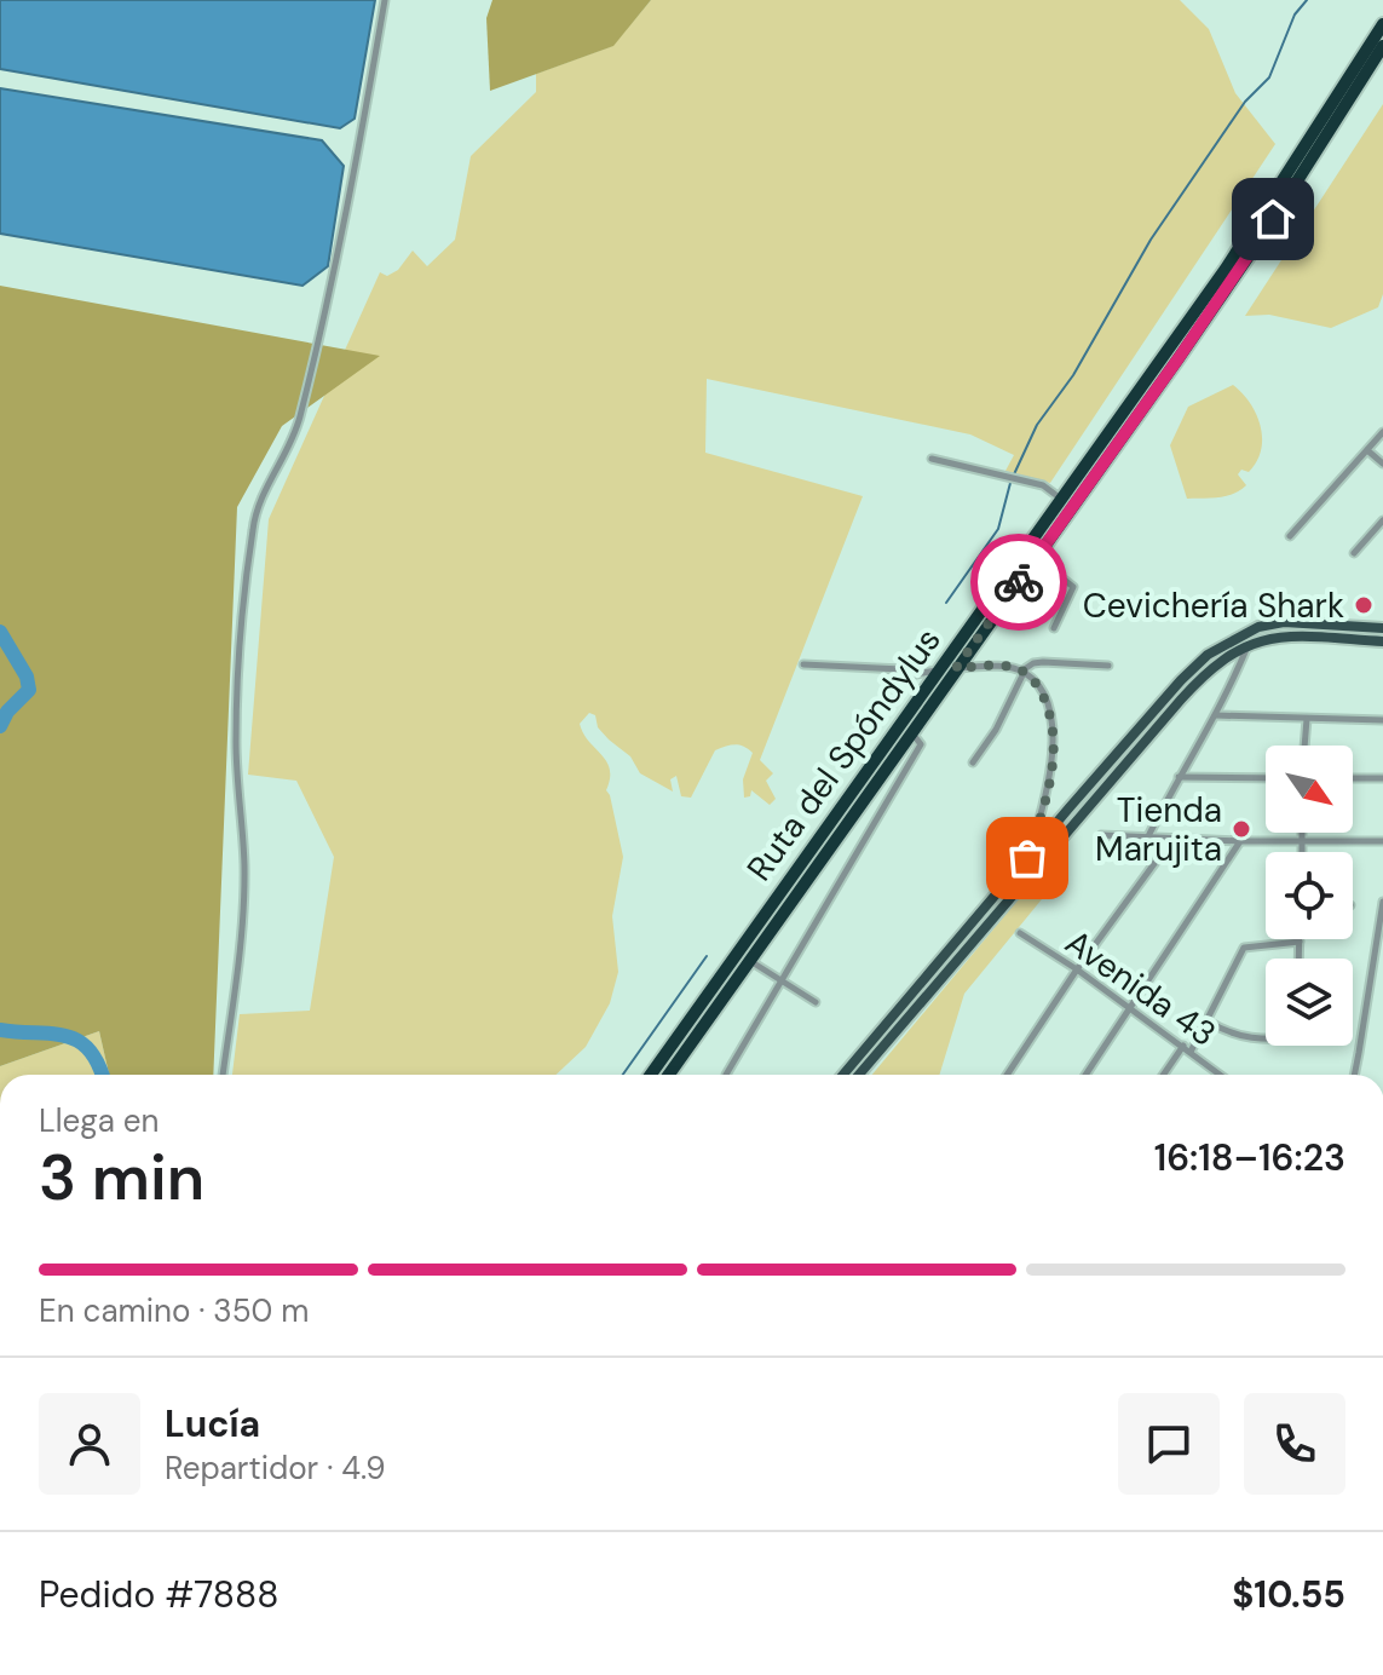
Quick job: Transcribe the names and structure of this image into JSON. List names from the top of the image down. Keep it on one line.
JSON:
{"streets":{"highway":["Ruta del Spóndylus"],"street":["Avenida 43"]},"places":["Cevichería Shark","Tienda Marujita"],"north":"bottom right","page":{"heading":["3 min","Llega en","16:18–16:23"],"panel":["Lucía","Repartidor · 4.9","Pedido #7888","$10.55"],"bar":"En camino · 350 m"}}
